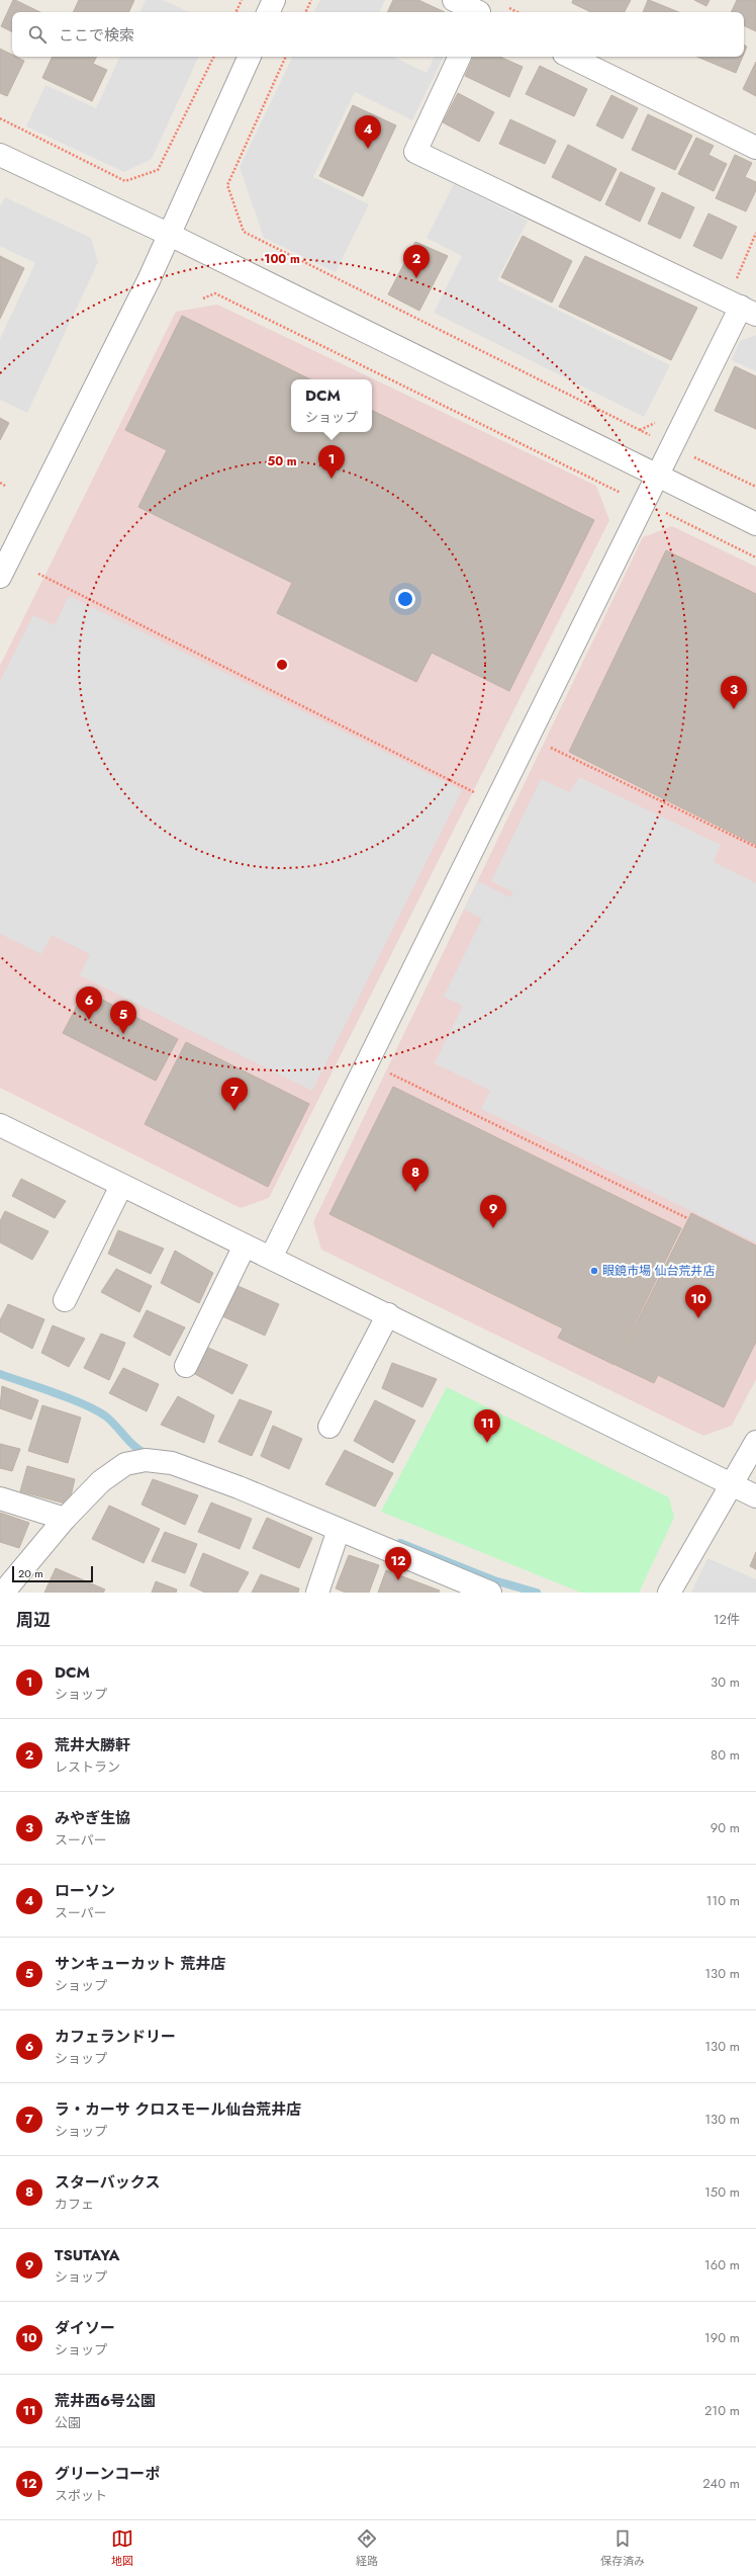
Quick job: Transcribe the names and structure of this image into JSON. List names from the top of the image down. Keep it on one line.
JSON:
{"places":["眼鏡市場 仙台荒井店"],"scale_bar":"20 m","page":{"search":"ここで検索","pins":["4","2","1","3","6","5","7","8","9","10","11","12"],"popup":["DCM","ショップ"],"scale":"20 m","heading":["周辺","12件"],"list":[{"mark":"1","name":"DCM","note":"ショップ","value":"30 m"},{"mark":"2","name":"荒井大勝軒","note":"レストラン","value":"80 m"},{"mark":"3","name":"みやぎ生協","note":"スーパー","value":"90 m"},{"mark":"4","name":"ローソン","note":"スーパー","value":"110 m"},{"mark":"5","name":"サンキューカット 荒井店","note":"ショップ","value":"130 m"},{"mark":"6","name":"カフェランドリー","note":"ショップ","value":"130 m"},{"mark":"7","name":"ラ・カーサ クロスモール仙台荒井店","note":"ショップ","value":"130 m"},{"mark":"8","name":"スターバックス","note":"カフェ","value":"150 m"},{"mark":"9","name":"TSUTAYA","note":"ショップ","value":"160 m"},{"mark":"10","name":"ダイソー","note":"ショップ","value":"190 m"},{"mark":"11","name":"荒井西6号公園","note":"公園","value":"210 m"},{"mark":"12","name":"グリーンコーポ","note":"スポット","value":"240 m"}],"nav":["地図","経路","保存済み"]},"rings":["100 m","50 m"]}
